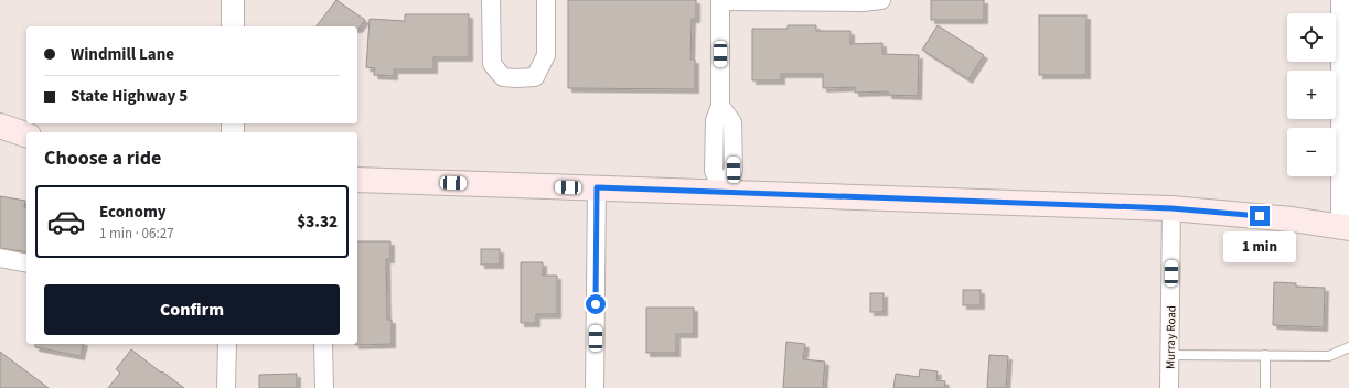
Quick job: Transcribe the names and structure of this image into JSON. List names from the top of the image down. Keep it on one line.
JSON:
{"streets":{"street":["Murray Road"]},"page":{"map_buttons":["+","−"],"banner":["Windmill Lane","State Highway 5"],"heading":"Choose a ride","list":[{"name":"Economy","note":"1 min · 06:27","value":"$3.32"}],"bubble":"1 min","buttons":"Confirm"}}
